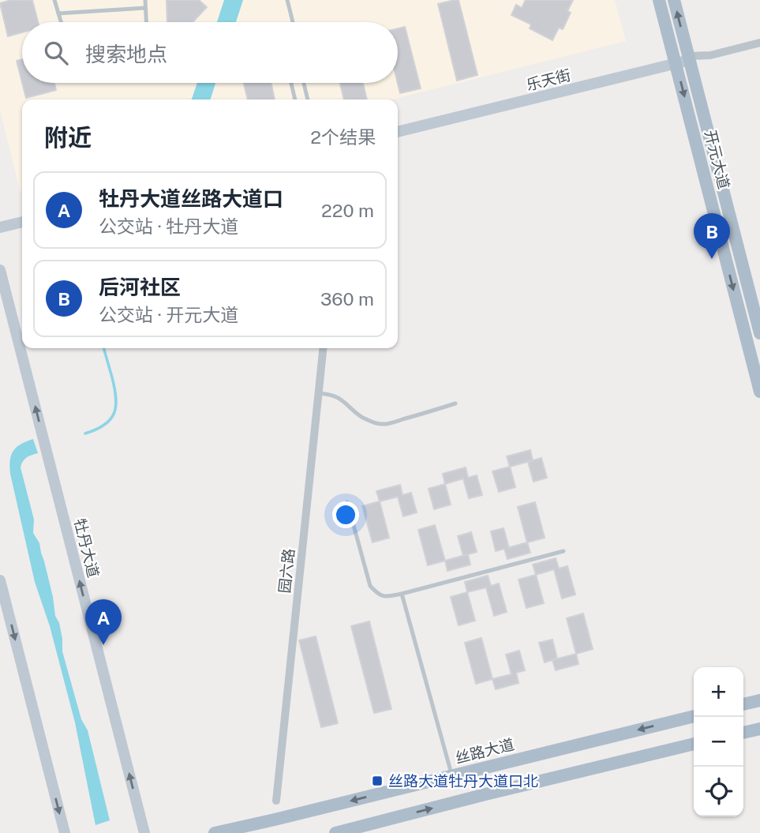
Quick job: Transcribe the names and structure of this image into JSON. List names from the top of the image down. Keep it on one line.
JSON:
{"streets":{"main road":["乐天街","开元大道","牡丹大道","丝路大道"],"street":["园六路"]},"crossings":[["乐天街","开元大道"]],"places":{"transit":["丝路大道牡丹大道口北"]},"page":{"search":"搜索地点","heading":["附近","2个结果"],"list":[{"mark":"A","name":"牡丹大道丝路大道口","note":"公交站 · 牡丹大道","value":"220 m"},{"mark":"B","name":"后河社区","note":"公交站 · 开元大道","value":"360 m"}],"pins":["B","A"],"map_buttons":["+","−"]}}
